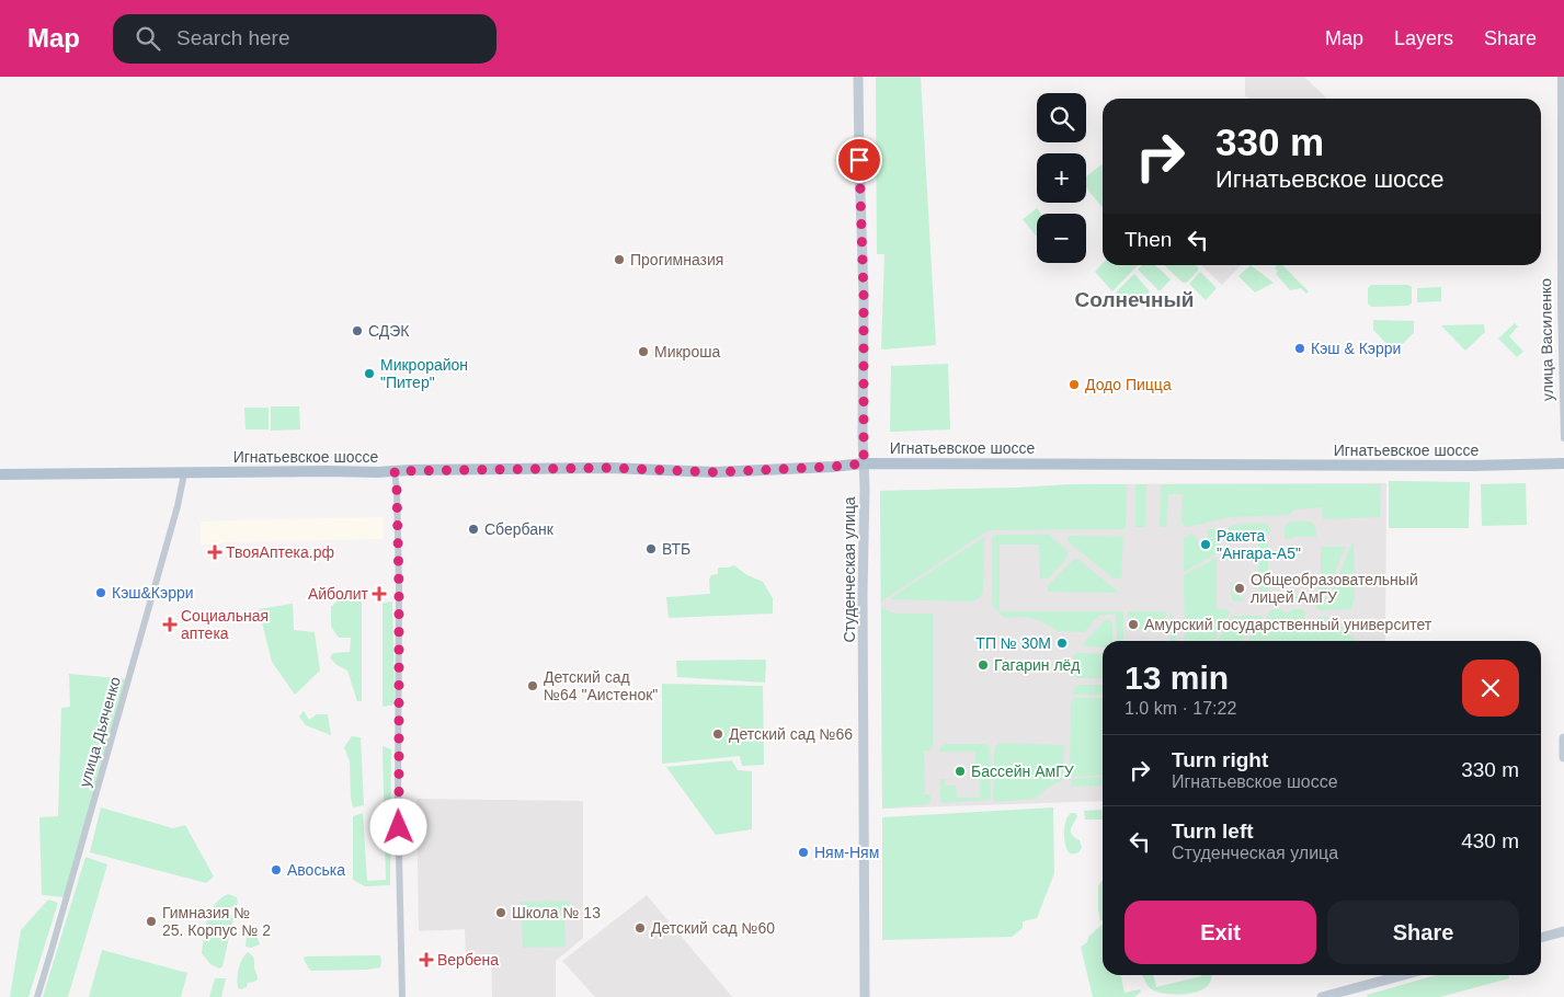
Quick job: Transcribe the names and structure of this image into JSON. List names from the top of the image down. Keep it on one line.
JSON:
{"streets":{"main road":["Игнатьевское шоссе","Студенческая улица"],"street":["улица Василенко","улица Дьяченко"]},"crossings":[["Игнатьевское шоссе","Студенческая улица"],["Игнатьевское шоссе","улица Дьяченко"]],"districts":["Солнечный"],"places":{"other":["Прогимназия","СДЭК","Кэш & Кэрри","Микроша","Микрорайон \"Питер\"","Додо Пицца","Сбербанк","Ракета \"Ангара-А5\"","ВТБ","Общеобразовательный лицей АмГУ","Кэш&Кэрри","Амурский государственный университет","ТП № 30М","Гагарин лёд","Детский сад №64 \"Аистенок\"","Детский сад №66","Бассейн АмГУ","Ням-Ням","Авоська","Школа № 13","Гимназия № 25. Корпус № 2","Детский сад №60"],"health":["ТвояАптека.рф","Айболит","Социальная аптека","Вербена"]},"page":{"header":"Map","search":"Search here","nav":["Map","Layers","Share"],"map_buttons":["+","−"],"turn":["330 m","Игнатьевское шоссе"],"then":"Then","heading":["13 min","1.0 km · 17:22"],"list":[{"name":"Turn right","note":"Игнатьевское шоссе","value":"330 m"},{"name":"Turn left","note":"Студенческая улица","value":"430 m"}],"buttons":["Exit","Share"]}}
